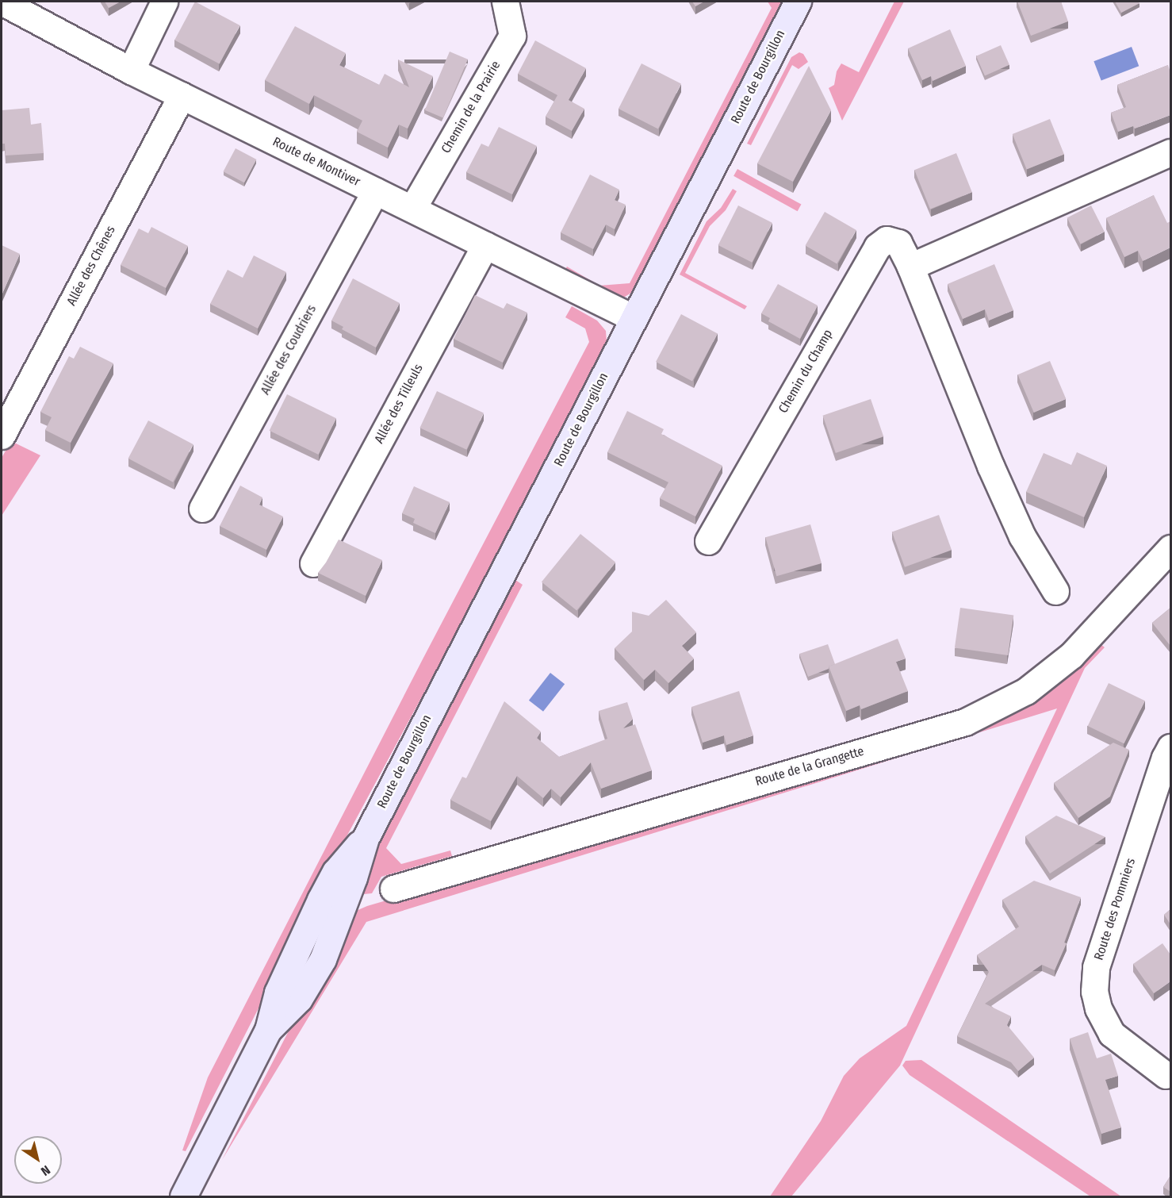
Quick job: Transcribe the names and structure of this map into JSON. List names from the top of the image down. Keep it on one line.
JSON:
{"streets":{"main road":["Route de Bourgillon"],"street":["Chemin de la Prairie","Route de Montiver","Allée des Chênes","Allée des Coudriers","Chemin du Champ","Allée des Tilleuls","Route de la Grangette","Route des Pommiers"]},"crossings":[["Route de Bourgillon","Route de Montiver"],["Chemin de la Prairie","Route de Montiver"],["Route de Montiver","Allée des Chênes"],["Route de Montiver","Allée des Coudriers"],["Route de Montiver","Allée des Tilleuls"]],"north":"bottom right"}
